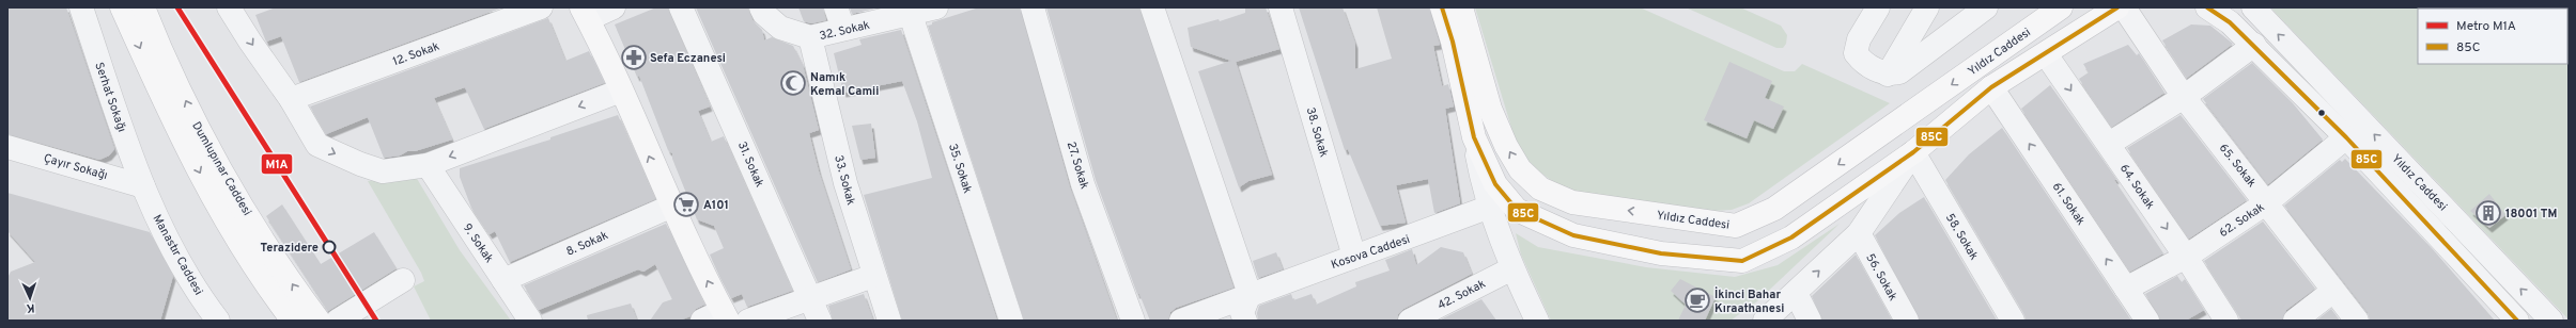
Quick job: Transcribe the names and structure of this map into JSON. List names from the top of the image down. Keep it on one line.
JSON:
{"streets":{"main road":["Yıldız Caddesi","Dumlupınar Caddesi"],"street":["32. Sokak","12. Sokak","Serhat Sokağı","38. Sokak","31. Sokak","27. Sokak","65. Sokak","Çayır Sokağı","35. Sokak","33. Sokak","64. Sokak","61. Sokak","62. Sokak","58. Sokak","9. Sokak","8. Sokak","Kosova Caddesi","Manastır Caddesi","56. Sokak","42. Sokak"]},"crossings":[["32. Sokak","35. Sokak"],["32. Sokak","33. Sokak"],["Serhat Sokağı","Çayır Sokağı"],["Serhat Sokağı","Manastır Caddesi"],["38. Sokak","Kosova Caddesi"],["65. Sokak","62. Sokak"],["Çayır Sokağı","Manastır Caddesi"],["64. Sokak","62. Sokak"],["61. Sokak","62. Sokak"],["9. Sokak","8. Sokak"]],"one_way":["61. Sokak"],"places":{"pharmacy":["Sefa Eczanesi"],"mosque":["Namık Kemal Camii"],"supermarket":["A101"],"building":["18001 TM"],"other":["Terazidere"],"cafe":["İkinci Bahar Kıraathanesi"]},"lines":["metro line M1A","transit line 85C"],"legend":["Metro M1A","85C"],"north":"bottom"}
